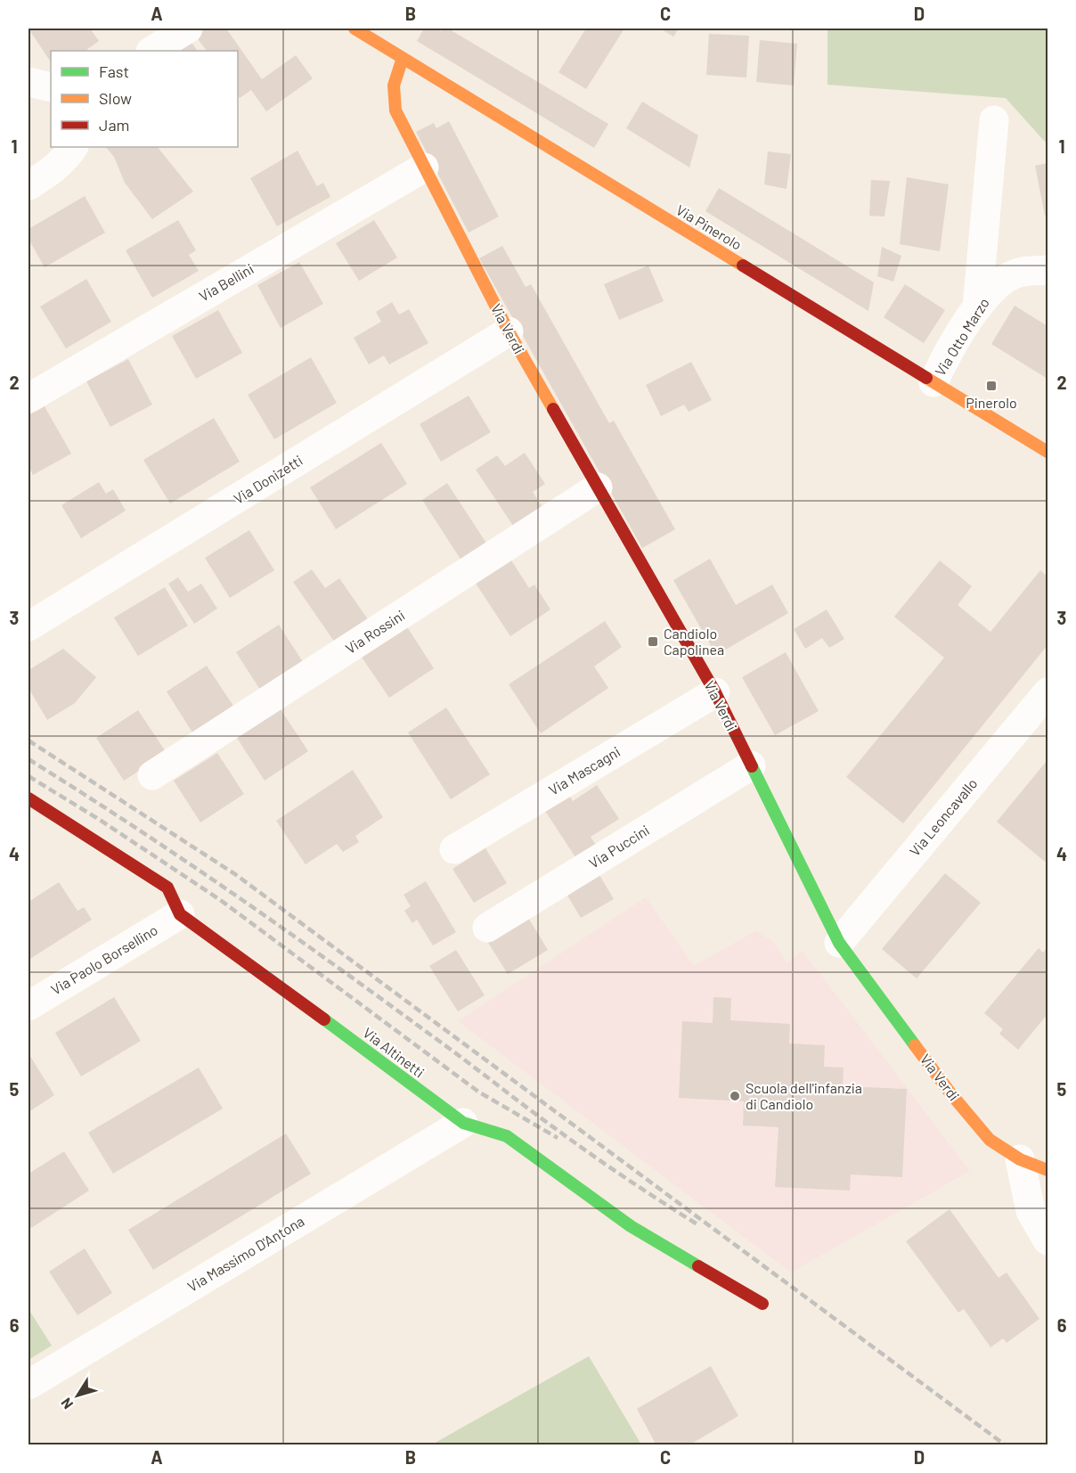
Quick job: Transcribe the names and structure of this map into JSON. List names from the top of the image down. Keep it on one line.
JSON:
{"streets":{"street":["Via Pinerolo","Via Bellini","Via Verdi","Via Otto Marzo","Via Donizetti","Via Rossini","Via Mascagni","Via Leoncavallo","Via Puccini","Via Paolo Borsellino","Via Altinetti","Via Massimo D'Antona"]},"crossings":[["Via Pinerolo","Via Verdi"],["Via Pinerolo","Via Otto Marzo"],["Via Bellini","Via Verdi"],["Via Verdi","Via Donizetti"],["Via Verdi","Via Rossini"],["Via Verdi","Via Mascagni"],["Via Verdi","Via Leoncavallo"],["Via Verdi","Via Puccini"],["Via Paolo Borsellino","Via Altinetti"],["Via Altinetti","Via Massimo D'Antona"]],"places":{"transit":["Pinerolo","Candiolo Capolinea"],"other":["Scuola dell'infanzia di Candiolo"]},"legend":["Fast","Slow","Jam"],"north":"bottom left","grid":{"columns":["A","B","C","D"],"rows":["1","2","3","4","5","6"]}}
